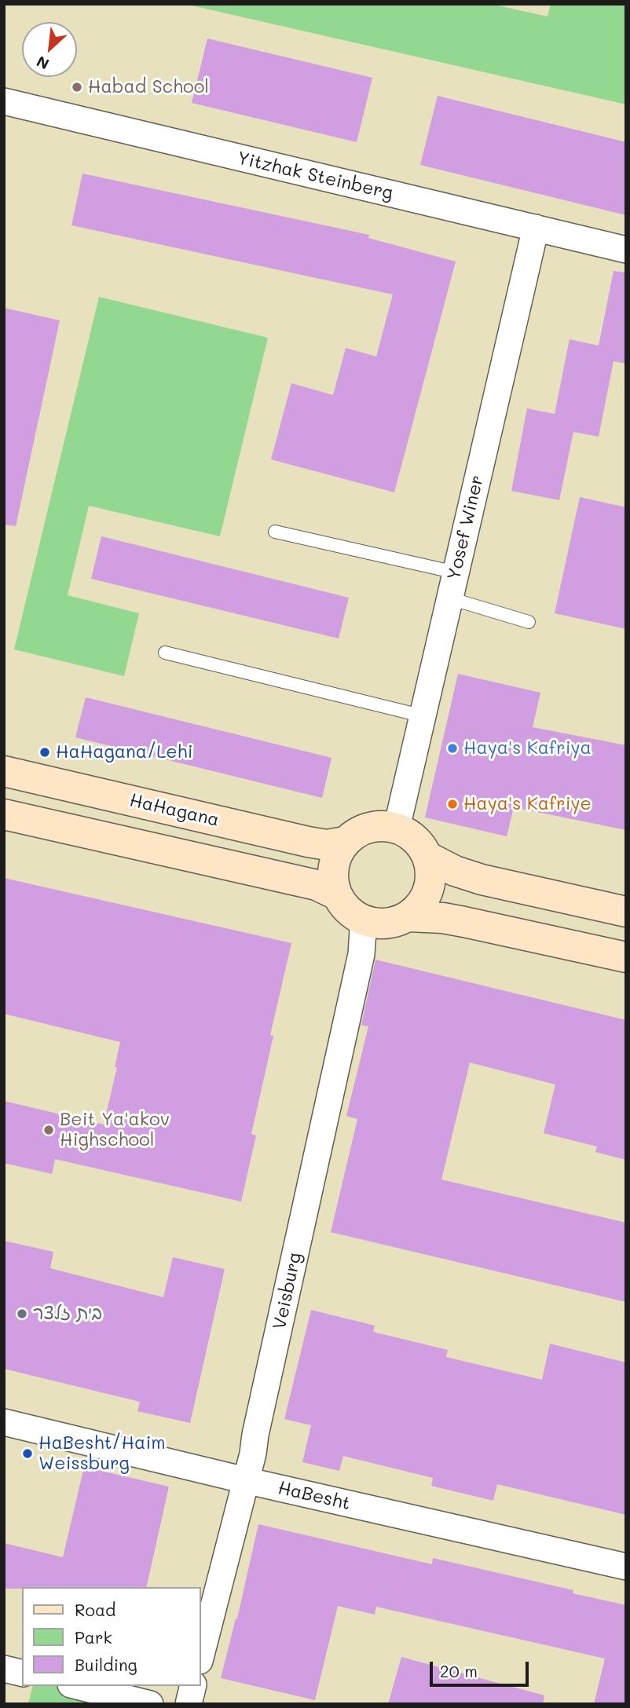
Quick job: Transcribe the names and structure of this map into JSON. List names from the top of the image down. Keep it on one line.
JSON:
{"streets":{"street":["Yitzhak Steinberg","Yosef Winer","HaHagana","Veisburg","HaBesht"]},"crossings":[["Yitzhak Steinberg","Yosef Winer"],["Yosef Winer","HaHagana"],["Yosef Winer","Veisburg"],["HaHagana","Veisburg"],["Veisburg","HaBesht"]],"places":["Habad School","Haya's Kafriya","HaHagana/Lehi","Haya's Kafriye","Beit Ya'akov Highschool","בית זלצר","HaBesht/Haim Weissburg"],"legend":["Road","Park","Building"],"scale_bar":"20 m","north":"bottom left"}
